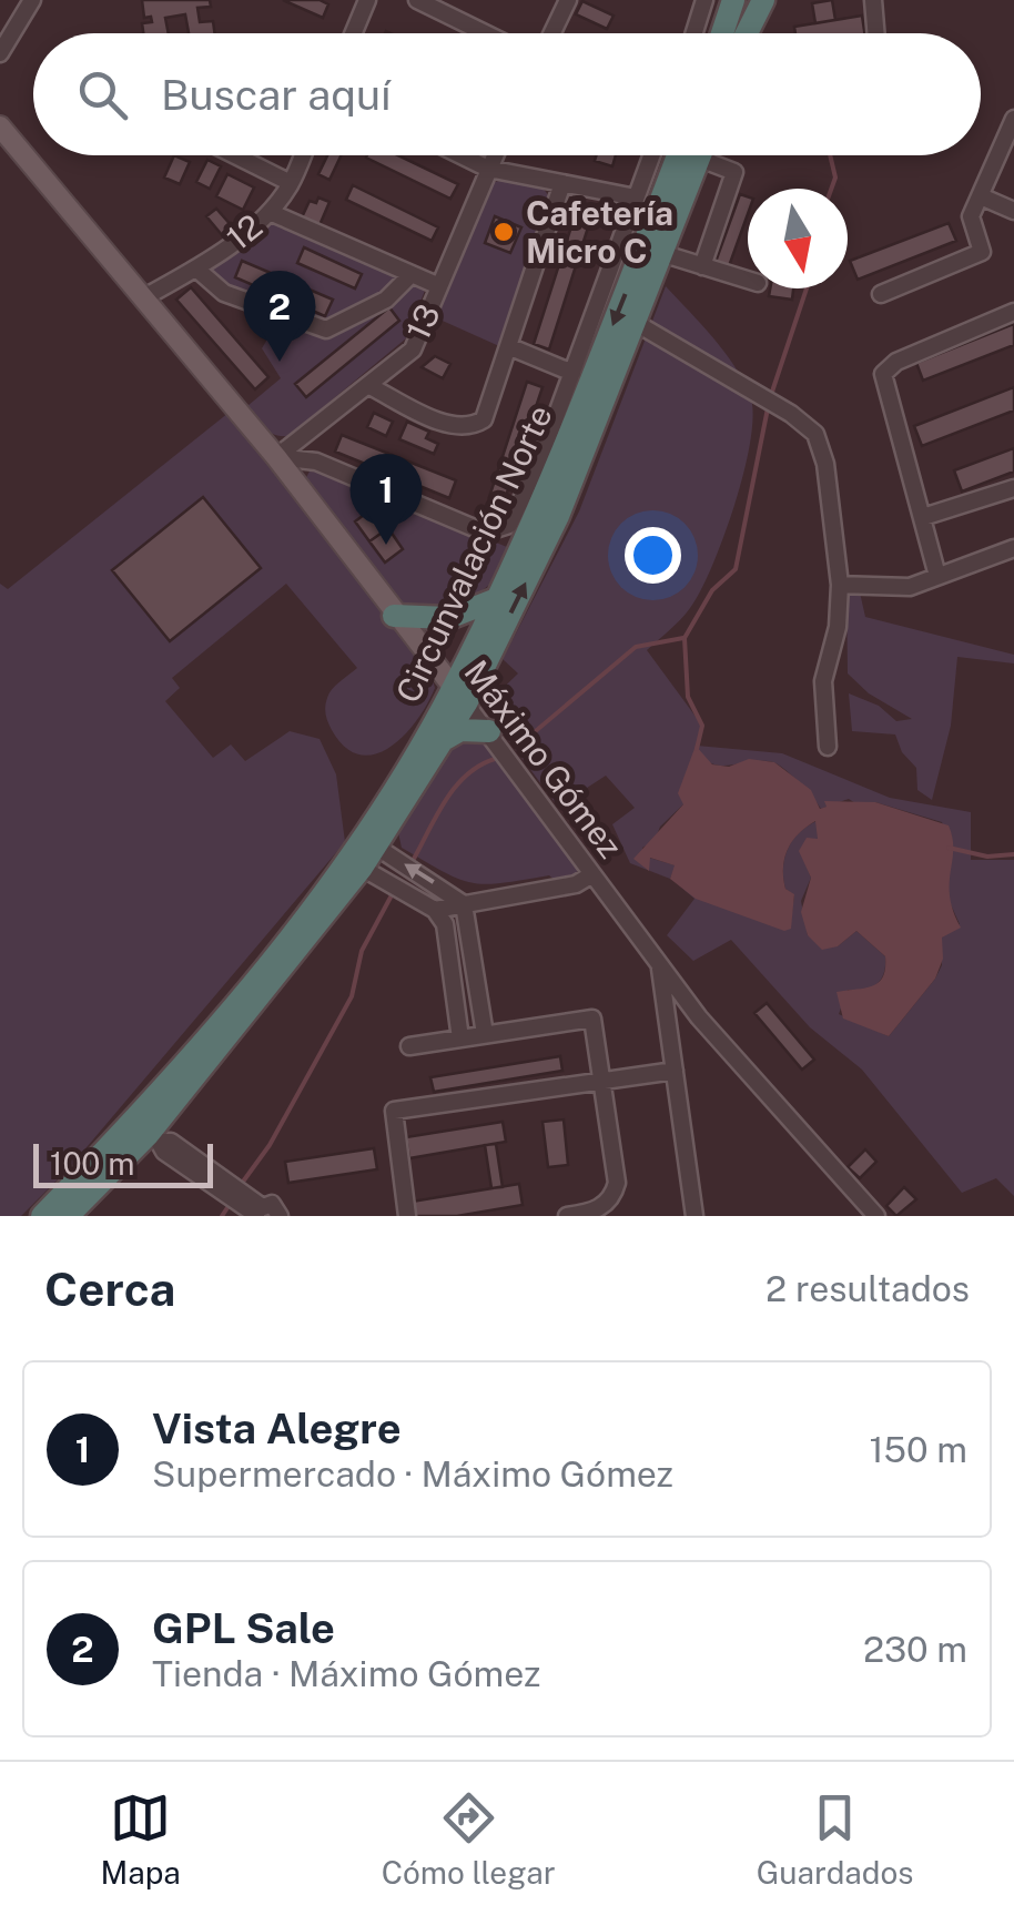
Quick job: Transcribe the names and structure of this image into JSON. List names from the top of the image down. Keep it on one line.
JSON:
{"streets":{"highway":["Circunvalación Norte"],"main road":["Máximo Gómez"],"street":["12","13"]},"crossings":[["12","Máximo Gómez"],["13","Máximo Gómez"],["Circunvalación Norte","Máximo Gómez"]],"places":["Cafetería Micro C"],"scale_bar":"100 m","north":"bottom","page":{"search":"Buscar aquí","pins":["2","1"],"scale":"100 m","heading":["Cerca","2 resultados"],"list":[{"mark":"1","name":"Vista Alegre","note":"Supermercado · Máximo Gómez","value":"150 m"},{"mark":"2","name":"GPL Sale","note":"Tienda · Máximo Gómez","value":"230 m"}],"nav":["Mapa","Cómo llegar","Guardados"]}}
